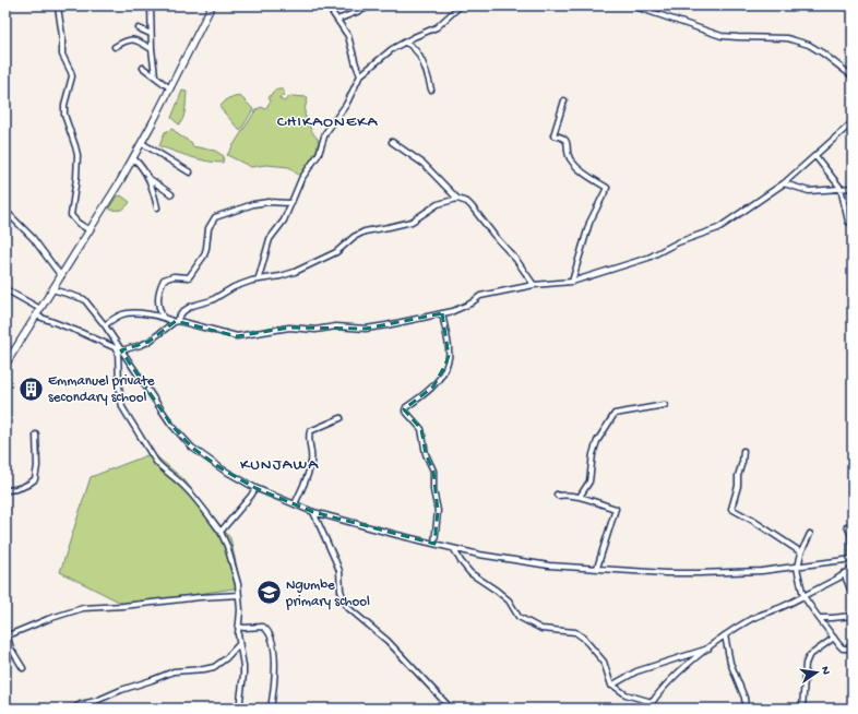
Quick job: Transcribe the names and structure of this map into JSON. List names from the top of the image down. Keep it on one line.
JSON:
{"districts":["CHIKAONEKA","KUNJAWA"],"places":{"building":["Emmanuel private secondary school"],"school or university":["Ngumbe primary school"]},"north":"right"}
